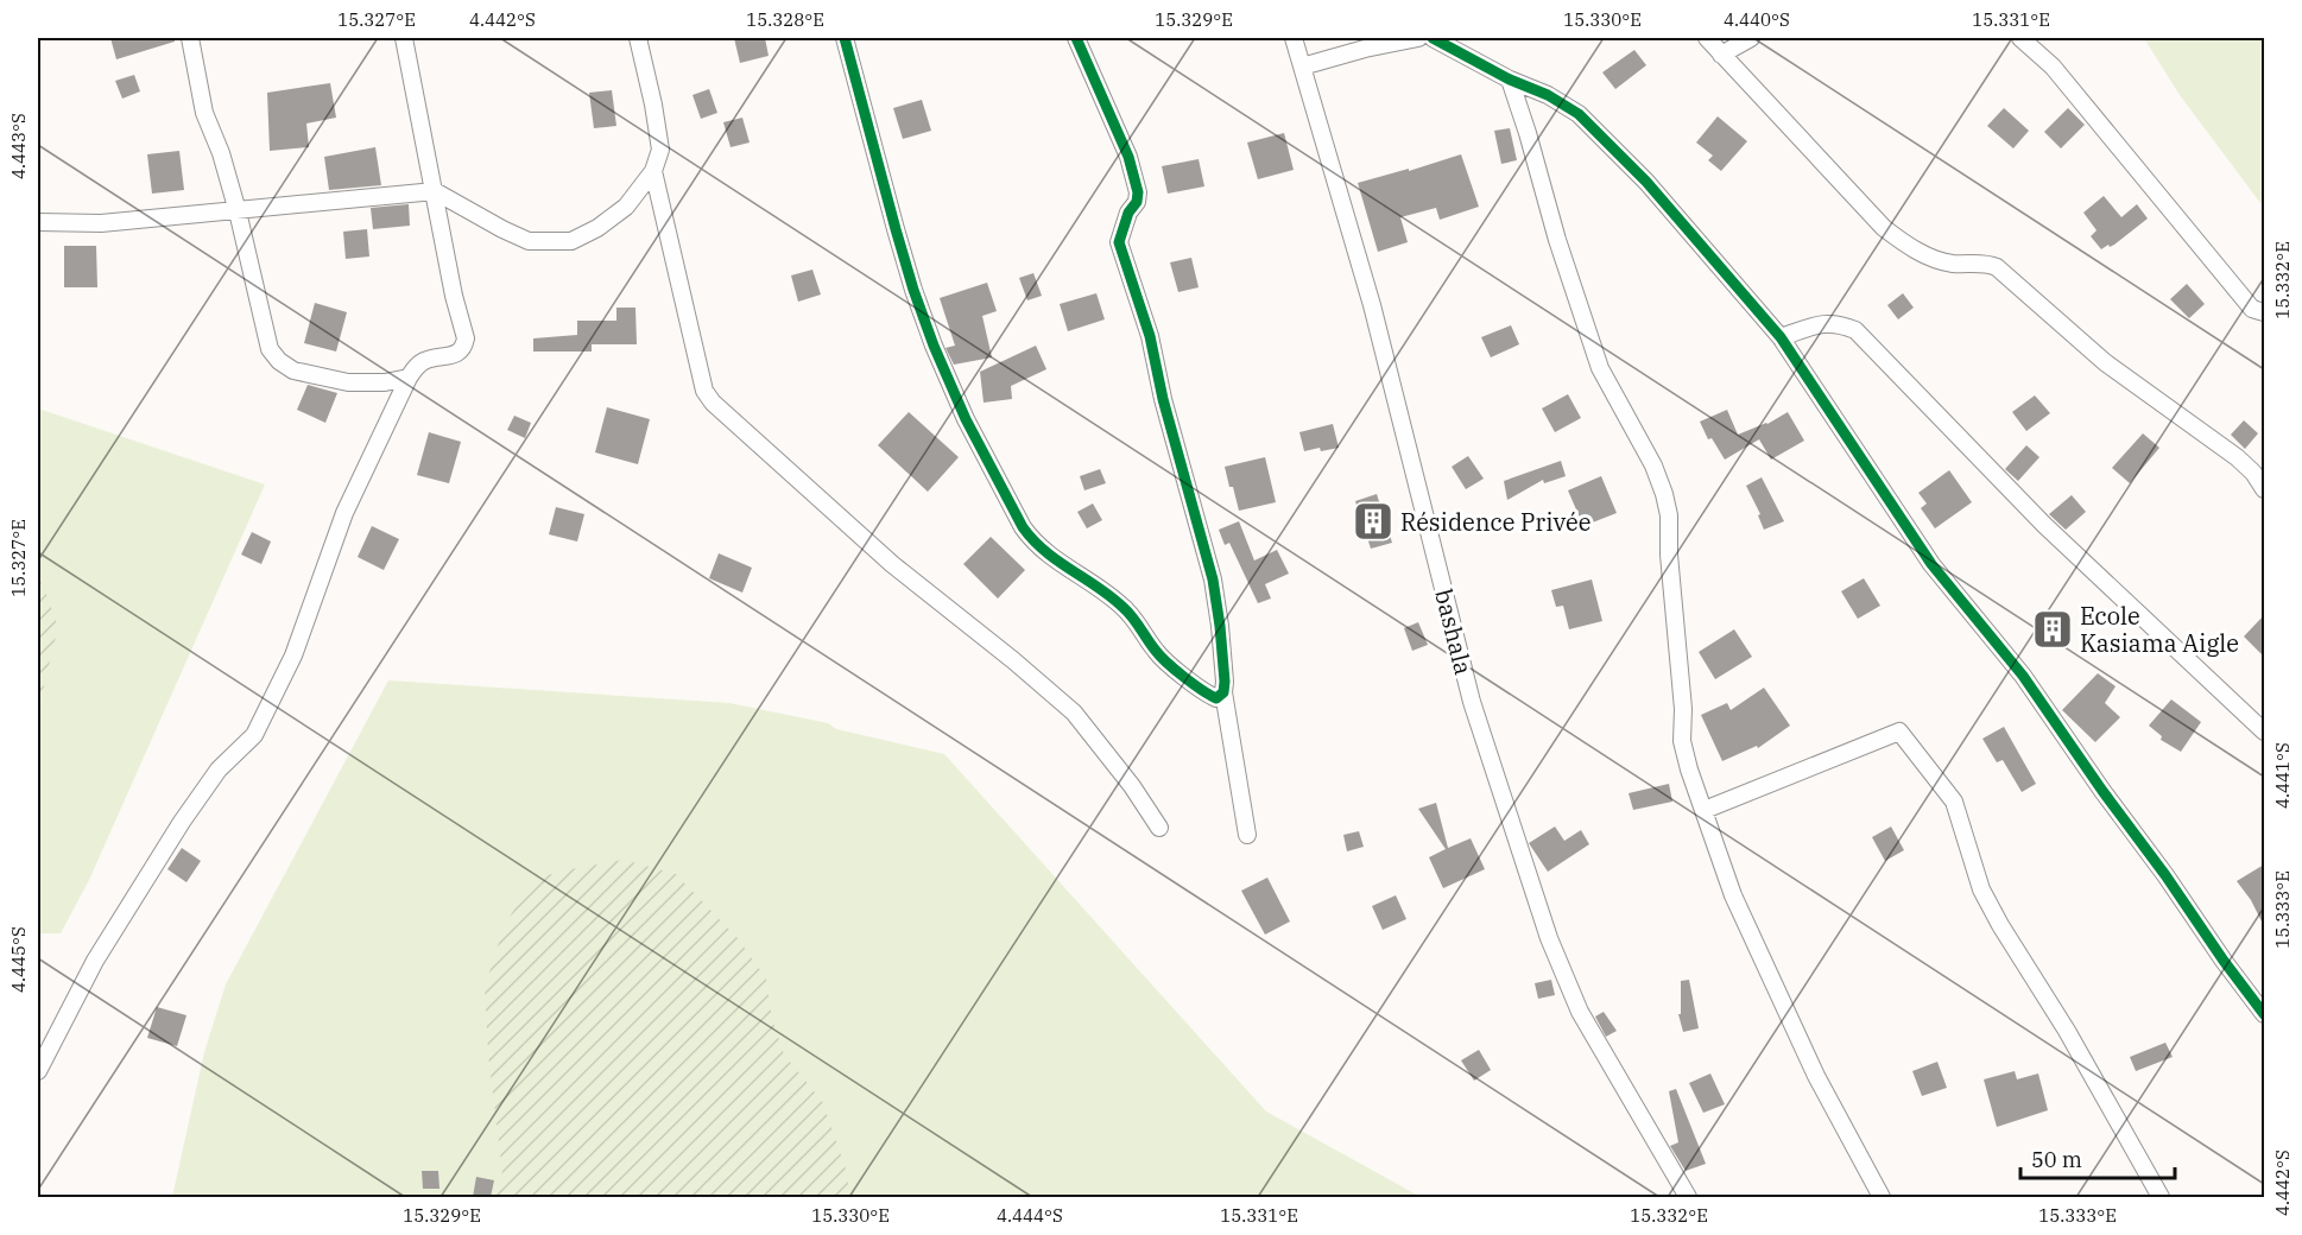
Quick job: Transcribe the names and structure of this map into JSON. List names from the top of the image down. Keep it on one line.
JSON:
{"streets":{"street":["bashala"]},"places":{"building":["Résidence Privée","Ecole Kasiama Aigle"]},"scale_bar":"50 m","coordinates":["15.327°E","4.442°S","15.328°E","15.329°E","15.330°E","4.440°S","15.331°E","4.443°S","15.332°E","4.441°S","15.333°E","4.445°S","4.444°S"]}
